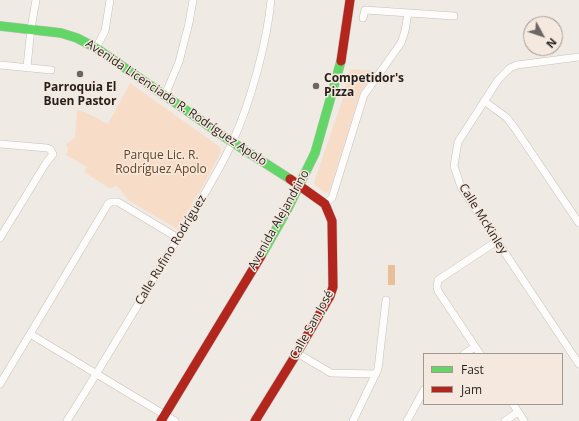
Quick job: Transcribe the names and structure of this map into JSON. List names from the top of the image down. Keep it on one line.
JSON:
{"streets":{"street":["Avenida Licenciado R. Rodríguez Apolo","Calle McKinley","Avenida Alejandrino","Calle Rufino Rodríguez","Calle San José"]},"crossings":[["Avenida Licenciado R. Rodríguez Apolo","Avenida Alejandrino"],["Avenida Licenciado R. Rodríguez Apolo","Calle Rufino Rodríguez"]],"parks":["Parque Lic. R. Rodríguez Apolo"],"places":["Parroquia El Buen Pastor","Competidor's Pizza"],"legend":["Fast","Jam"],"north":"bottom right"}
